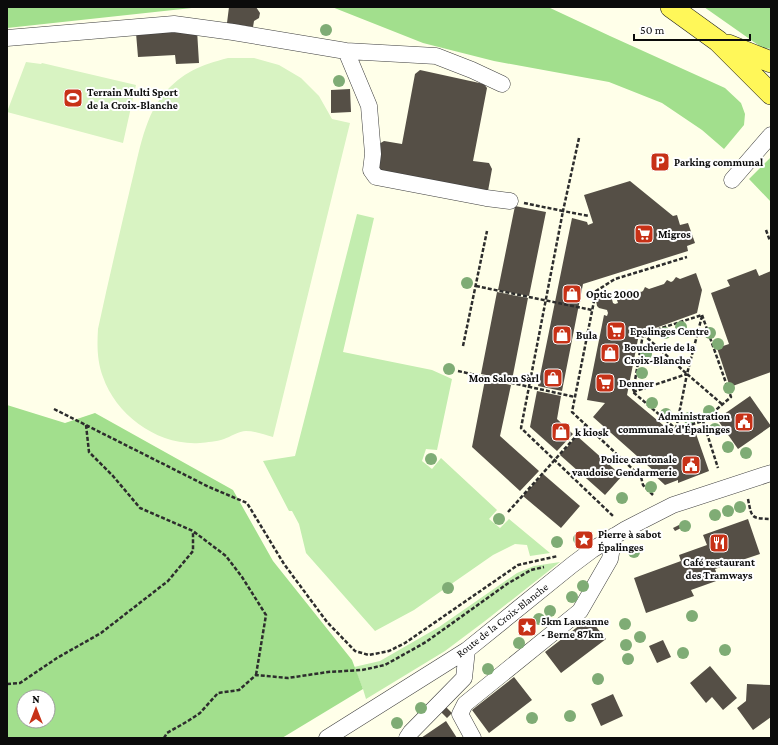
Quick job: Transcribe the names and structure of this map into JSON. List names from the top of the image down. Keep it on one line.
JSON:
{"streets":{"street":["Route de la Croix-Blanche"]},"places":{"sports":["Terrain Multi Sport de la Croix-Blanche"],"parking":["Parking communal"],"supermarket":["Migros","Epalinges Centre","Denner"],"shop":["Optic 2000","Bula","Boucherie de la Croix-Blanche","Mon Salon Sàrl","k kiosk"],"public building":["Administration communale d'Épalinges","Police cantonale vaudoise Gendarmerie"],"place":["Pierre à sabot Épalinges","5km Lausanne - Berne 87km"],"restaurant":["Café restaurant des Tramways"]},"scale_bar":"50 m","north":"top"}
